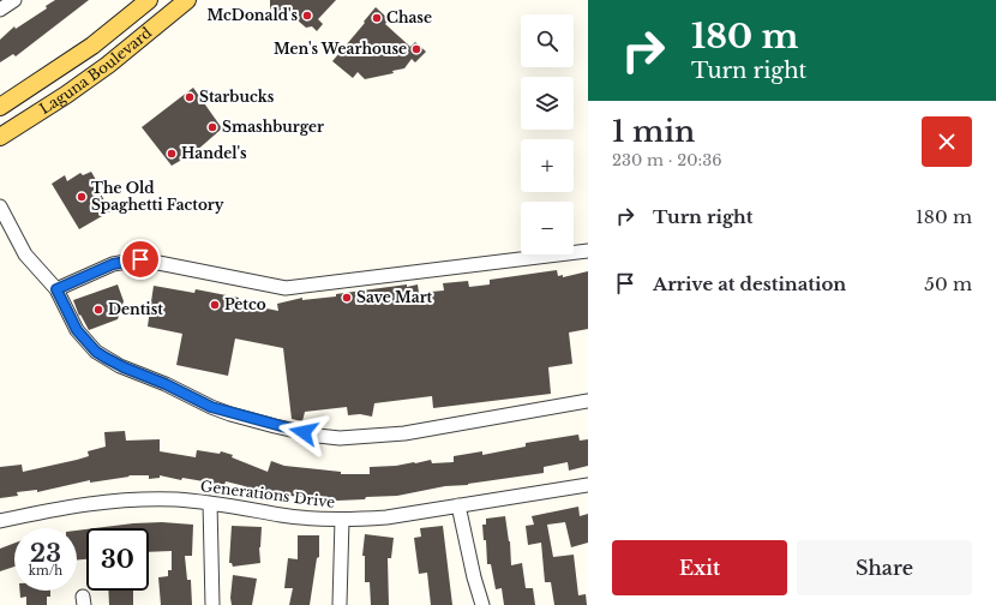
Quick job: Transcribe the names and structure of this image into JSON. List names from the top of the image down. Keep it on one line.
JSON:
{"streets":{"main road":["Laguna Boulevard"],"street":["Generations Drive"]},"places":["McDonald's","Chase","Men's Wearhouse","Starbucks","Smashburger","Handel's","The Old Spaghetti Factory","Save Mart","Petco","Dentist"],"page":{"turn":["180 m","Turn right"],"map_buttons":["+","−"],"heading":["1 min","230 m · 20:36"],"list":[{"name":"Turn right","value":"180 m"},{"name":"Arrive at destination","value":"50 m"}],"speed":"23 km/h","limit":"30","buttons":["Exit","Share"]}}
